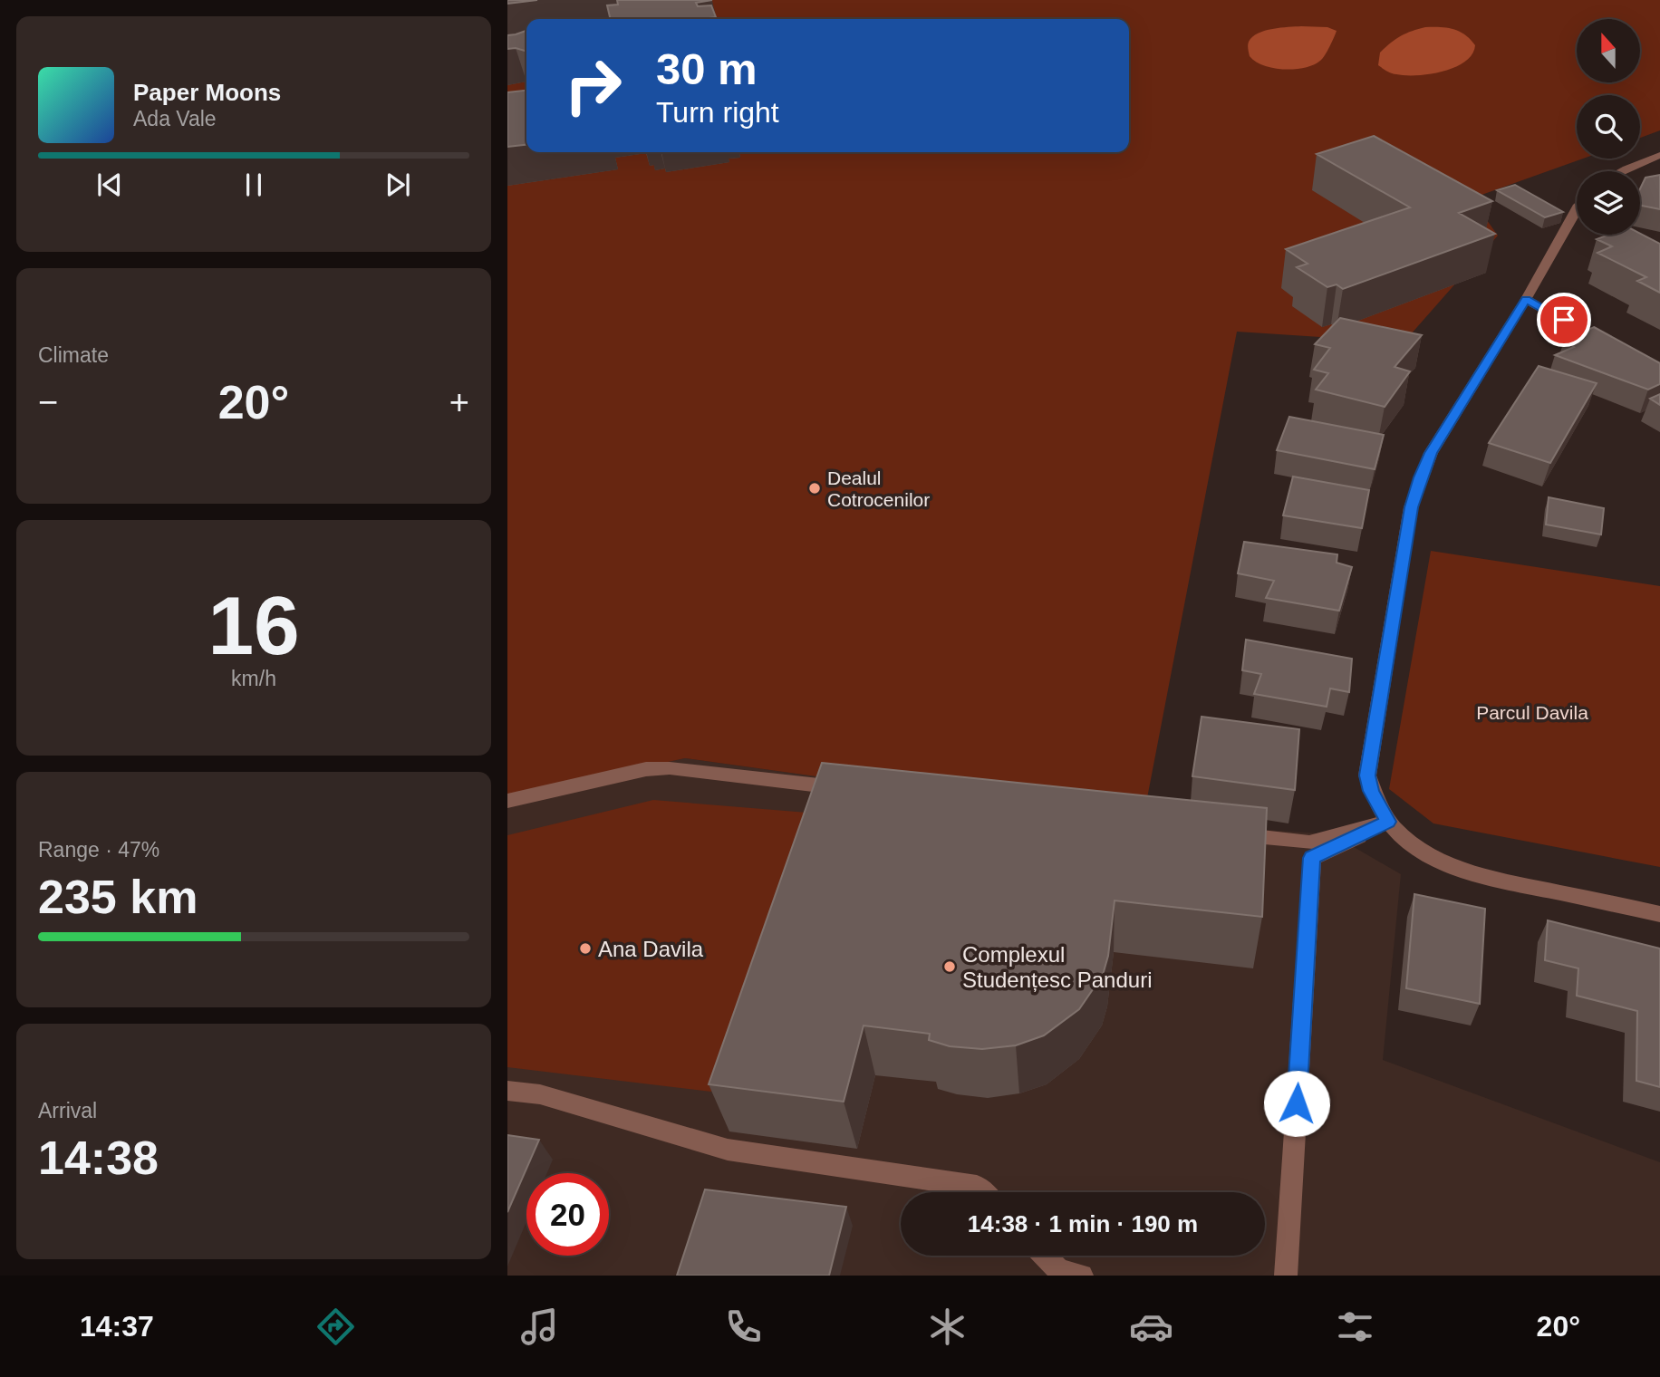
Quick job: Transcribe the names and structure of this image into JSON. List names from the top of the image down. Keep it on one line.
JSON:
{"parks":["Parcul Davila"],"places":["Dealul Cotrocenilor","Ana Davila","Complexul Studențesc Panduri"],"north":"top","page":{"turn":["30 m","Turn right"],"song":["Paper Moons","Ada Vale"],"tile":["Climate",["16","km/h"],["Range · 47%","235 km"],["Arrival","14:38"]],"heat":["−","20°","+"],"limit":"20","trip":"14:38 · 1 min · 190 m","tabs":["14:37","20°"]}}
